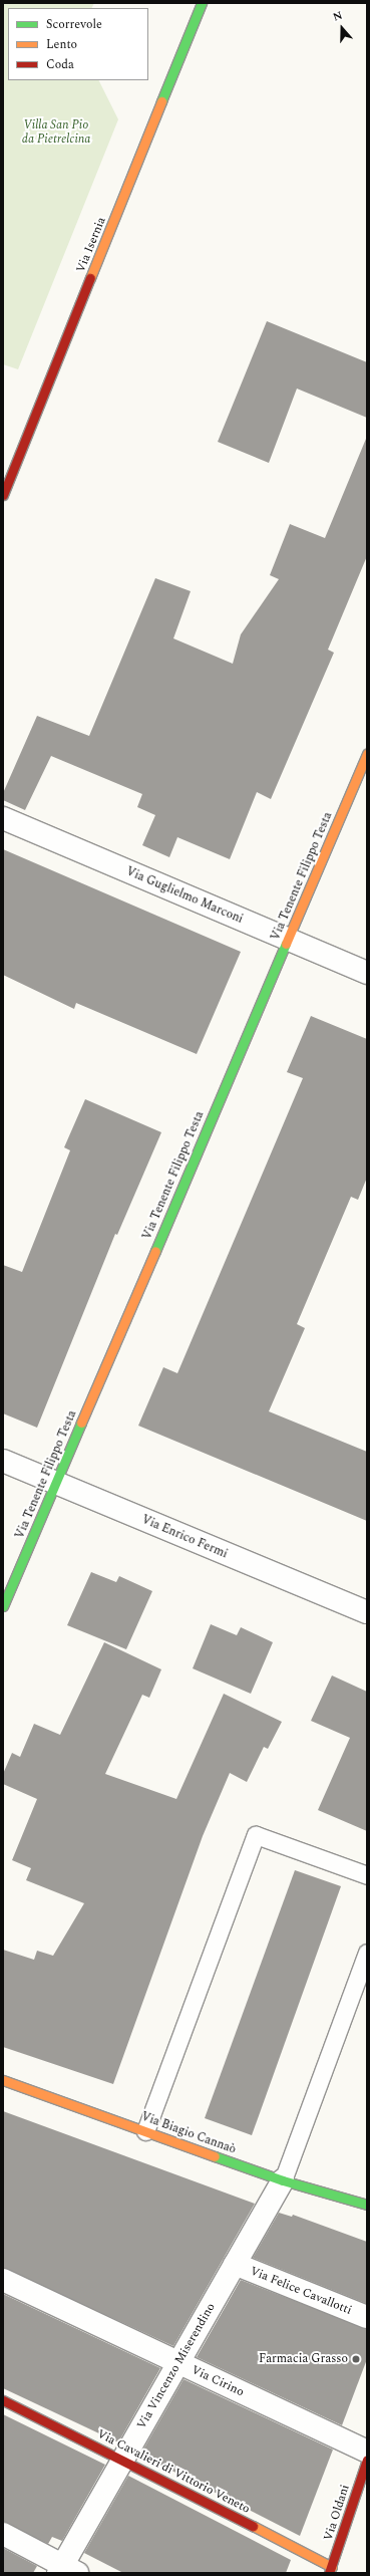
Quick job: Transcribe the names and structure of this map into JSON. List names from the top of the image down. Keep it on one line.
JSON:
{"streets":{"street":["Via Isernia","Via Tenente Filippo Testa","Via Guglielmo Marconi","Via Enrico Fermi","Via Biagio Cannaò","Via Felice Cavallotti","Via Vincenzo Miserendino","Via Cirino","Via Cavalieri di Vittorio Veneto","Via Oldani"]},"crossings":[["Via Tenente Filippo Testa","Via Guglielmo Marconi"],["Via Tenente Filippo Testa","Via Enrico Fermi"],["Via Biagio Cannaò","Via Vincenzo Miserendino"],["Via Felice Cavallotti","Via Vincenzo Miserendino"],["Via Vincenzo Miserendino","Via Cirino"],["Via Vincenzo Miserendino","Via Cavalieri di Vittorio Veneto"],["Via Cavalieri di Vittorio Veneto","Via Oldani"]],"parks":["Villa San Pio da Pietrelcina"],"places":["Farmacia Grasso"],"legend":["Scorrevole","Lento","Coda"],"north":"top"}
